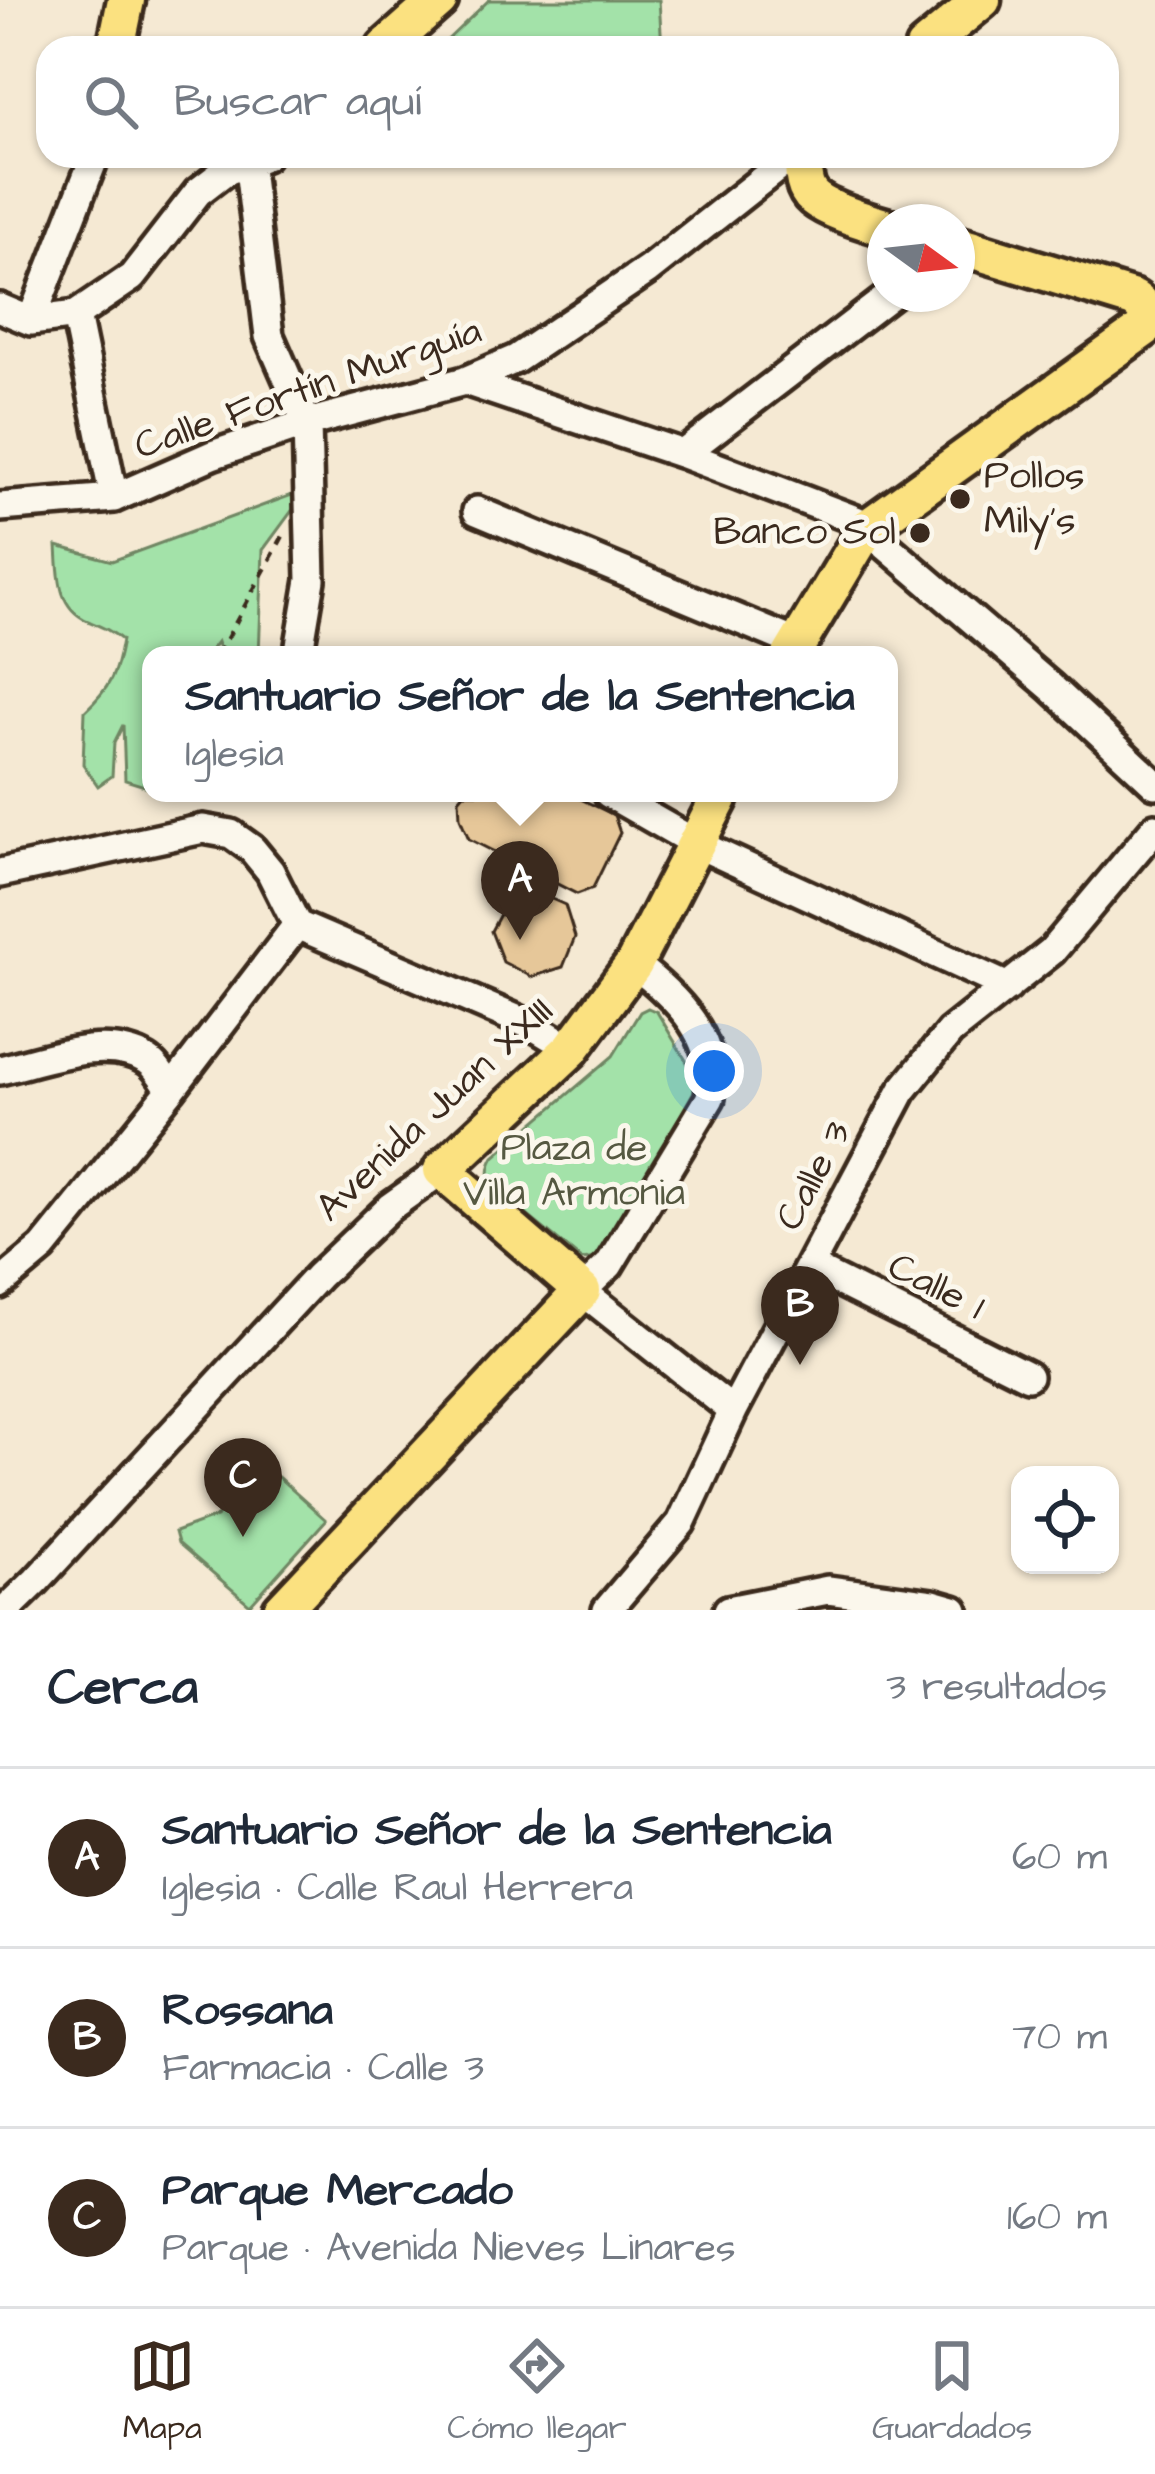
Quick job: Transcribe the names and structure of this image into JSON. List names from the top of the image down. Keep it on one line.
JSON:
{"streets":{"main road":["Avenida Juan XXIII"],"street":["Calle Fortín Murguía","Calle 3","Calle 1"]},"crossings":[["Calle 3","Calle 1"]],"parks":["Plaza de Villa Armonia"],"places":["Pollos Mily's","Banco Sol"],"north":"right","page":{"search":"Buscar aquí","popup":["Santuario Señor de la Sentencia","Iglesia"],"pins":["A","B","C"],"heading":["Cerca","3 resultados"],"list":[{"mark":"A","name":"Santuario Señor de la Sentencia","note":"Iglesia · Calle Raul Herrera","value":"60 m"},{"mark":"B","name":"Rossana","note":"Farmacia · Calle 3","value":"70 m"},{"mark":"C","name":"Parque Mercado","note":"Parque · Avenida Nieves Linares","value":"160 m"}],"nav":["Mapa","Cómo llegar","Guardados"]}}
